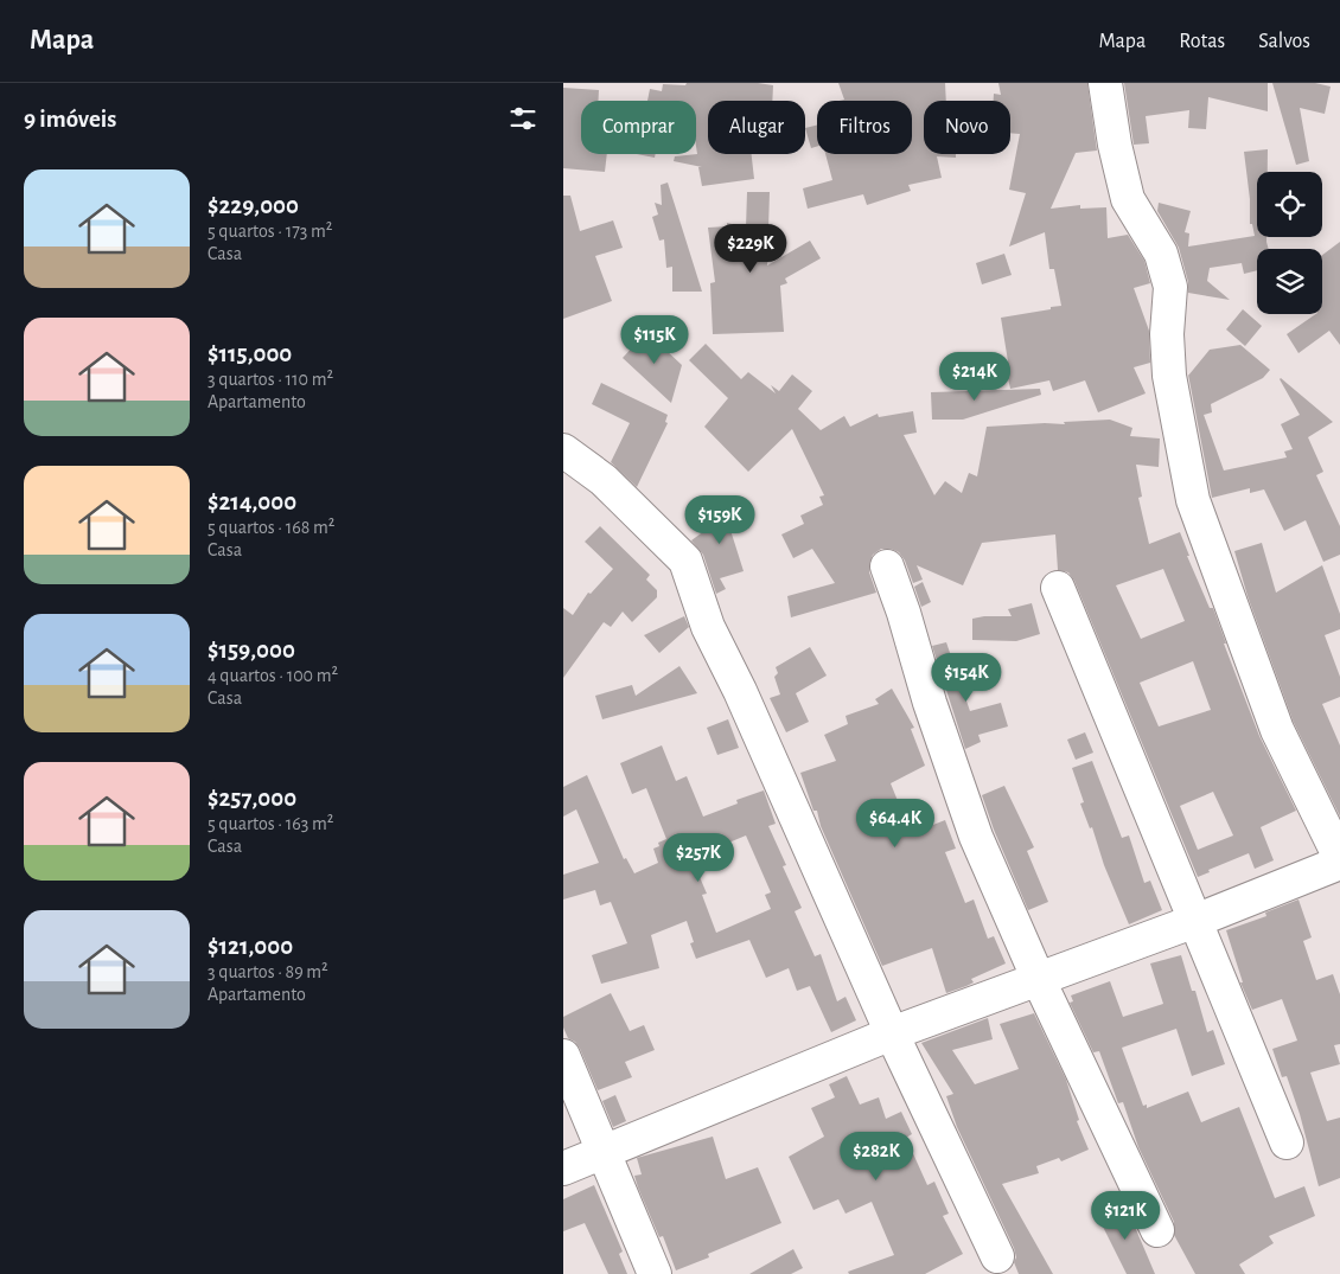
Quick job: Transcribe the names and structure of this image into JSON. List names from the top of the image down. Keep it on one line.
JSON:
{"page":{"header":"Mapa","nav":["Mapa","Rotas","Salvos"],"heading":"9 imóveis","chip":["Comprar","Alugar","Filtros","Novo"],"list":[{"name":"$229,000","note":"5 quartos · 173 m² · Casa"},{"name":"$115,000","note":"3 quartos · 110 m² · Apartamento"},{"name":"$214,000","note":"5 quartos · 168 m² · Casa"},{"name":"$159,000","note":"4 quartos · 100 m² · Casa"},{"name":"$257,000","note":"5 quartos · 163 m² · Casa"},{"name":"$121,000","note":"3 quartos · 89 m² · Apartamento"}],"price":["$229K","$115K","$214K","$159K","$154K","$64.4K","$257K","$282K","$121K"]}}
